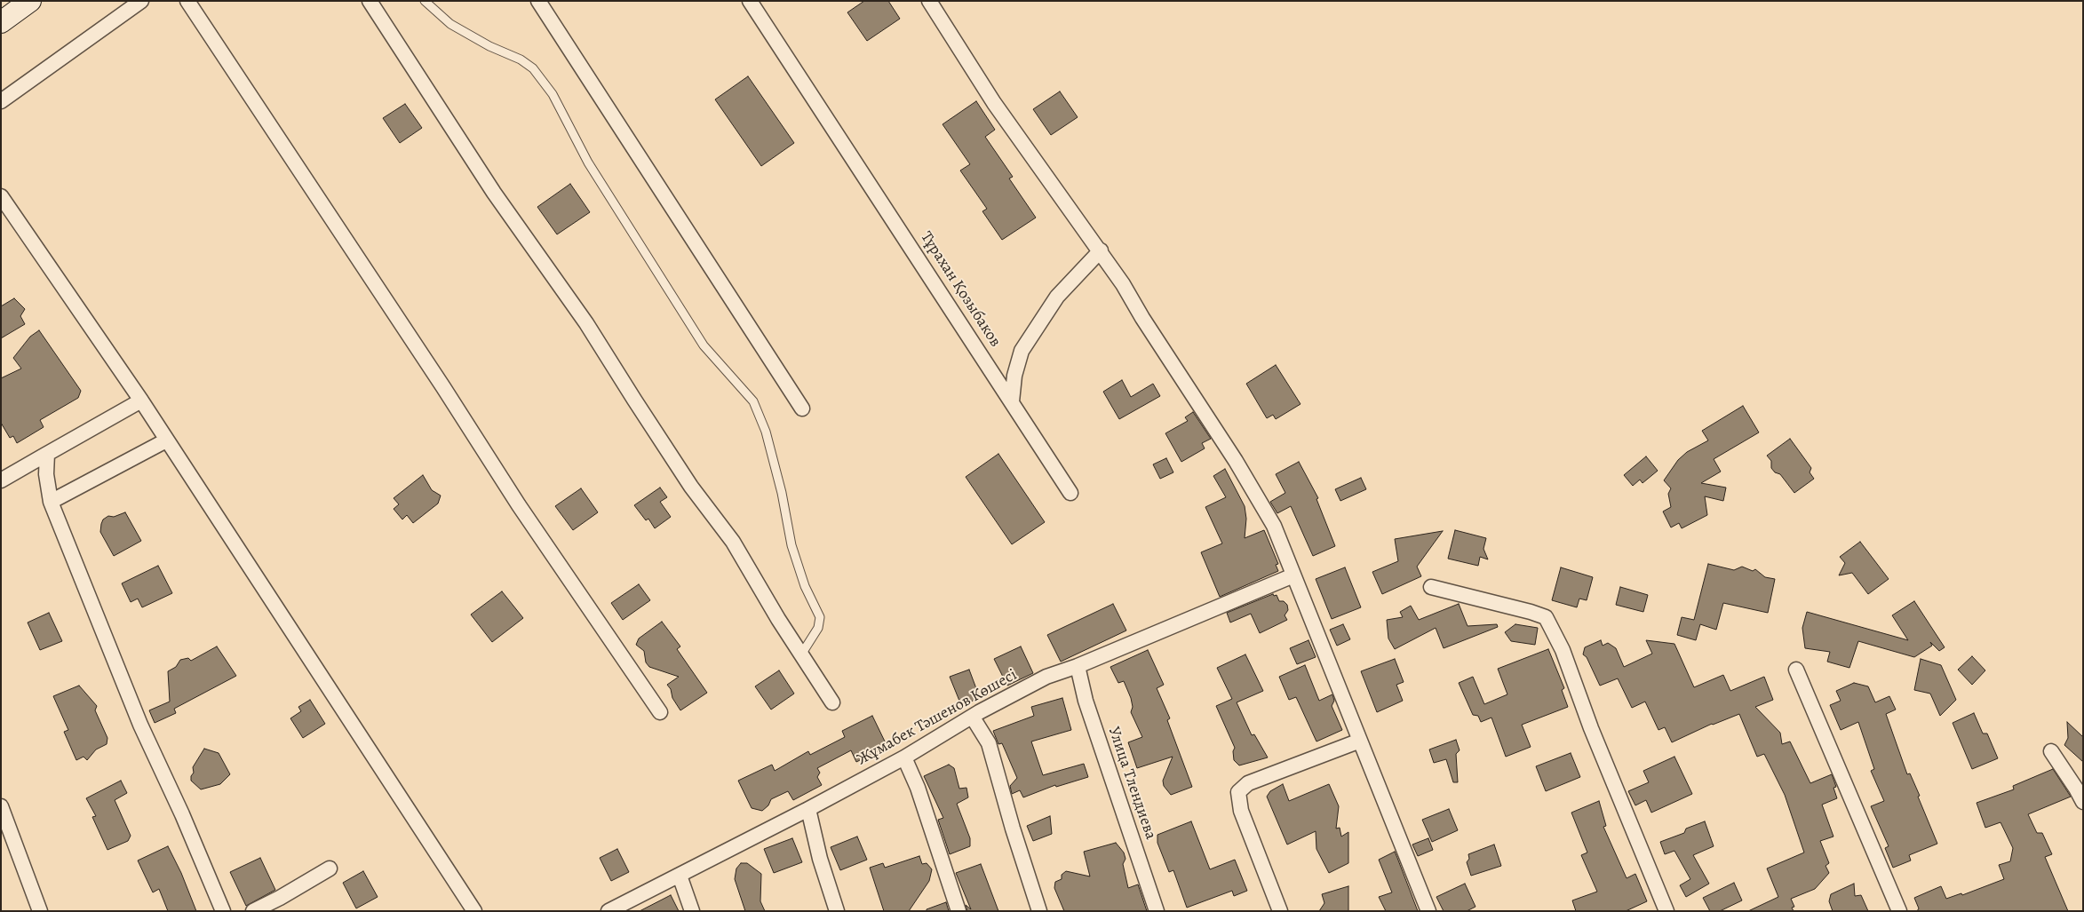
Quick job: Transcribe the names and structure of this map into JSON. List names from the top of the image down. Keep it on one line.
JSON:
{"streets":{"street":["Тұрахан Қозыбаков","Жұмабек Тәшенов Көшесі","Улица Тлендиева"]},"crossings":[["Жұмабек Тәшенов Көшесі","Улица Тлендиева"]]}
